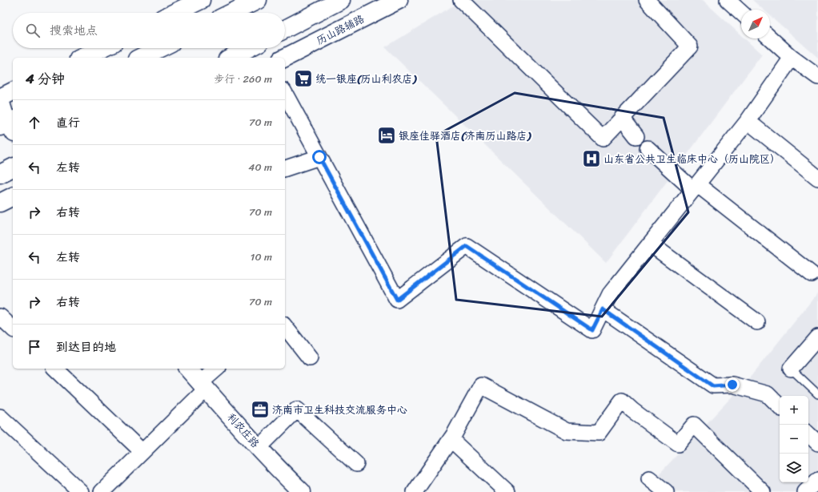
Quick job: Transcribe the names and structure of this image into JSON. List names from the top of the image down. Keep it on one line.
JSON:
{"streets":{"street":["历山路辅路","利农庄路"]},"places":{"supermarket":["统一银座(历山利农店)"],"hotel":["银座佳驿酒店(济南历山路店)"],"hospital":["山东省公共卫生临床中心（历山院区）"],"office":["济南市卫生科技交流服务中心"]},"north":"top right","page":{"search":"搜索地点","heading":["4 分钟","步行 · 260 m"],"list":[["直行","70 m"],["左转","40 m"],["右转","70 m"],["左转","10 m"],["右转","70 m"],"到达目的地"],"map_buttons":["+","−"]}}
